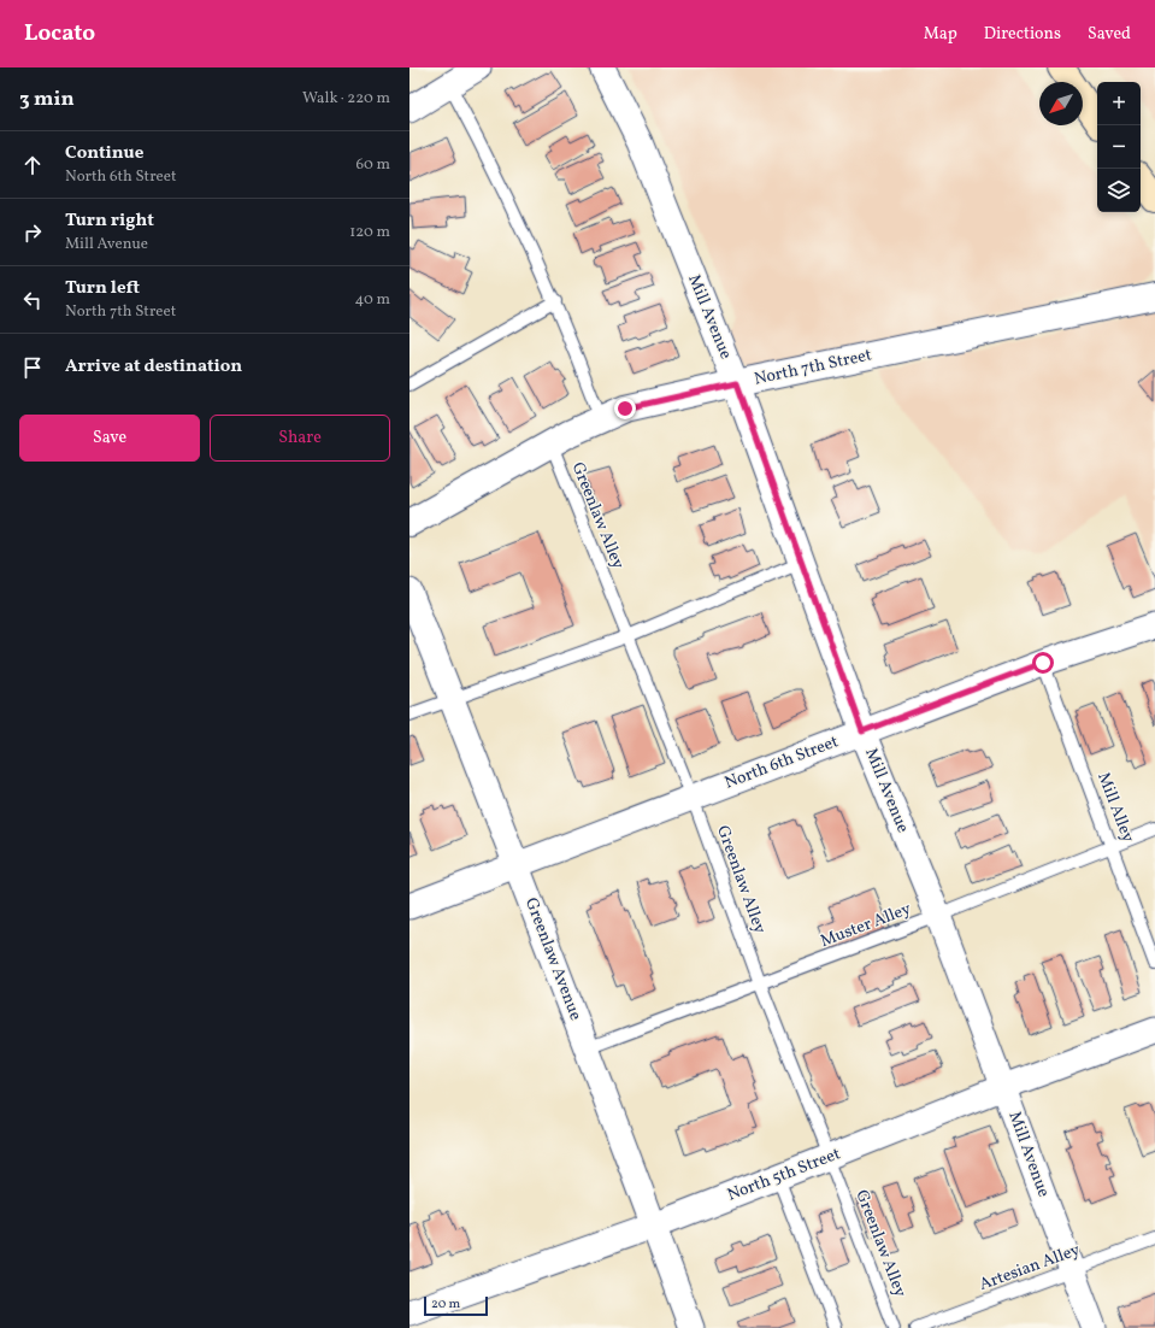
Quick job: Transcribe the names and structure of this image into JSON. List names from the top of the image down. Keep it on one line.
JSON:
{"streets":{"street":["Mill Avenue","North 7th Street","North 6th Street","Greenlaw Avenue","North 5th Street"],"lane":["Greenlaw Alley","Mill Alley","Muster Alley","Artesian Alley"]},"crossings":[["Mill Avenue","North 7th Street"],["Mill Avenue","North 6th Street"],["Mill Avenue","Muster Alley"],["Mill Avenue","North 5th Street"],["Mill Avenue","Artesian Alley"],["North 7th Street","Greenlaw Alley"],["Greenlaw Alley","North 6th Street"],["Greenlaw Alley","Muster Alley"],["Greenlaw Alley","North 5th Street"],["North 6th Street","Mill Alley"],["North 6th Street","Greenlaw Avenue"],["Mill Alley","Muster Alley"],["Muster Alley","Greenlaw Avenue"],["Greenlaw Avenue","North 5th Street"]],"scale_bar":"20 m","north":"bottom left","page":{"header":"Locato","nav":["Map","Directions","Saved"],"heading":["3 min","Walk · 220 m"],"map_buttons":["+","−"],"list":[["Continue","North 6th Street","60 m"],["Turn right","Mill Avenue","120 m"],["Turn left","North 7th Street","40 m"],"Arrive at destination"],"buttons":["Save","Share"],"scale":"20 m"}}
